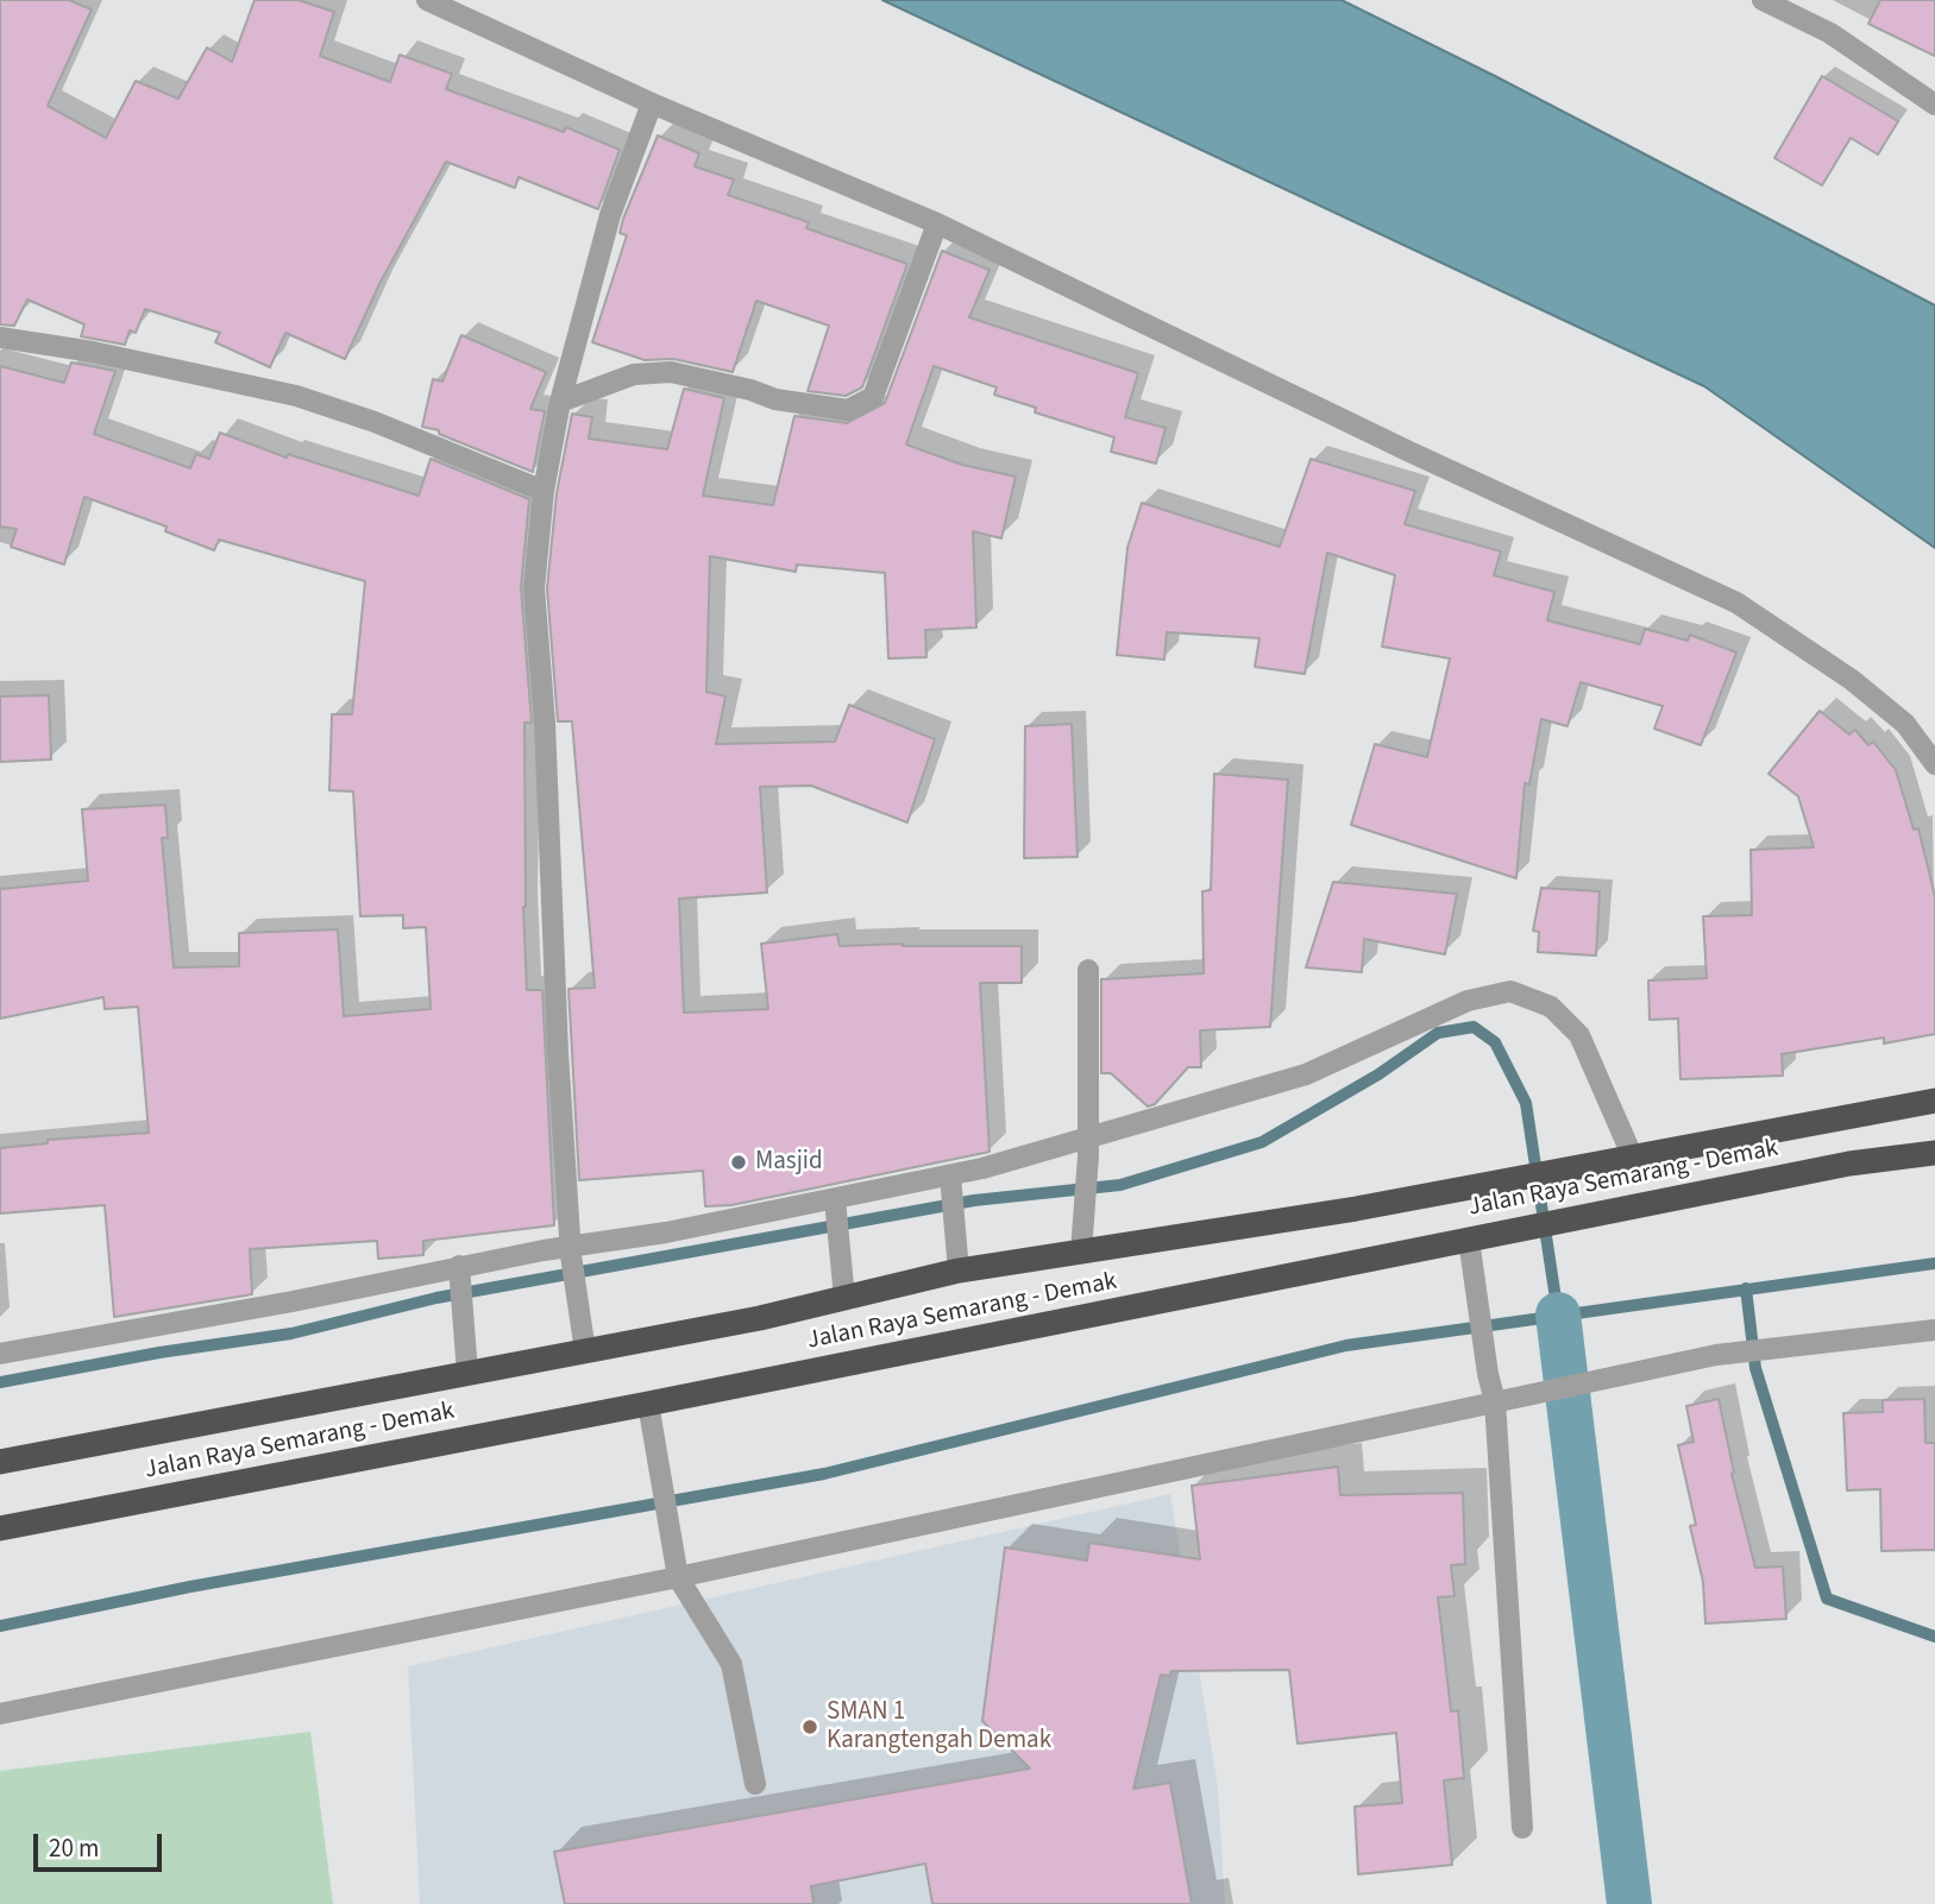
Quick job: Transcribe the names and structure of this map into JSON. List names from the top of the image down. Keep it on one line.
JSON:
{"streets":{"highway":["Jalan Raya Semarang - Demak"]},"places":["Masjid","SMAN 1 Karangtengah Demak"],"scale_bar":"20 m"}
